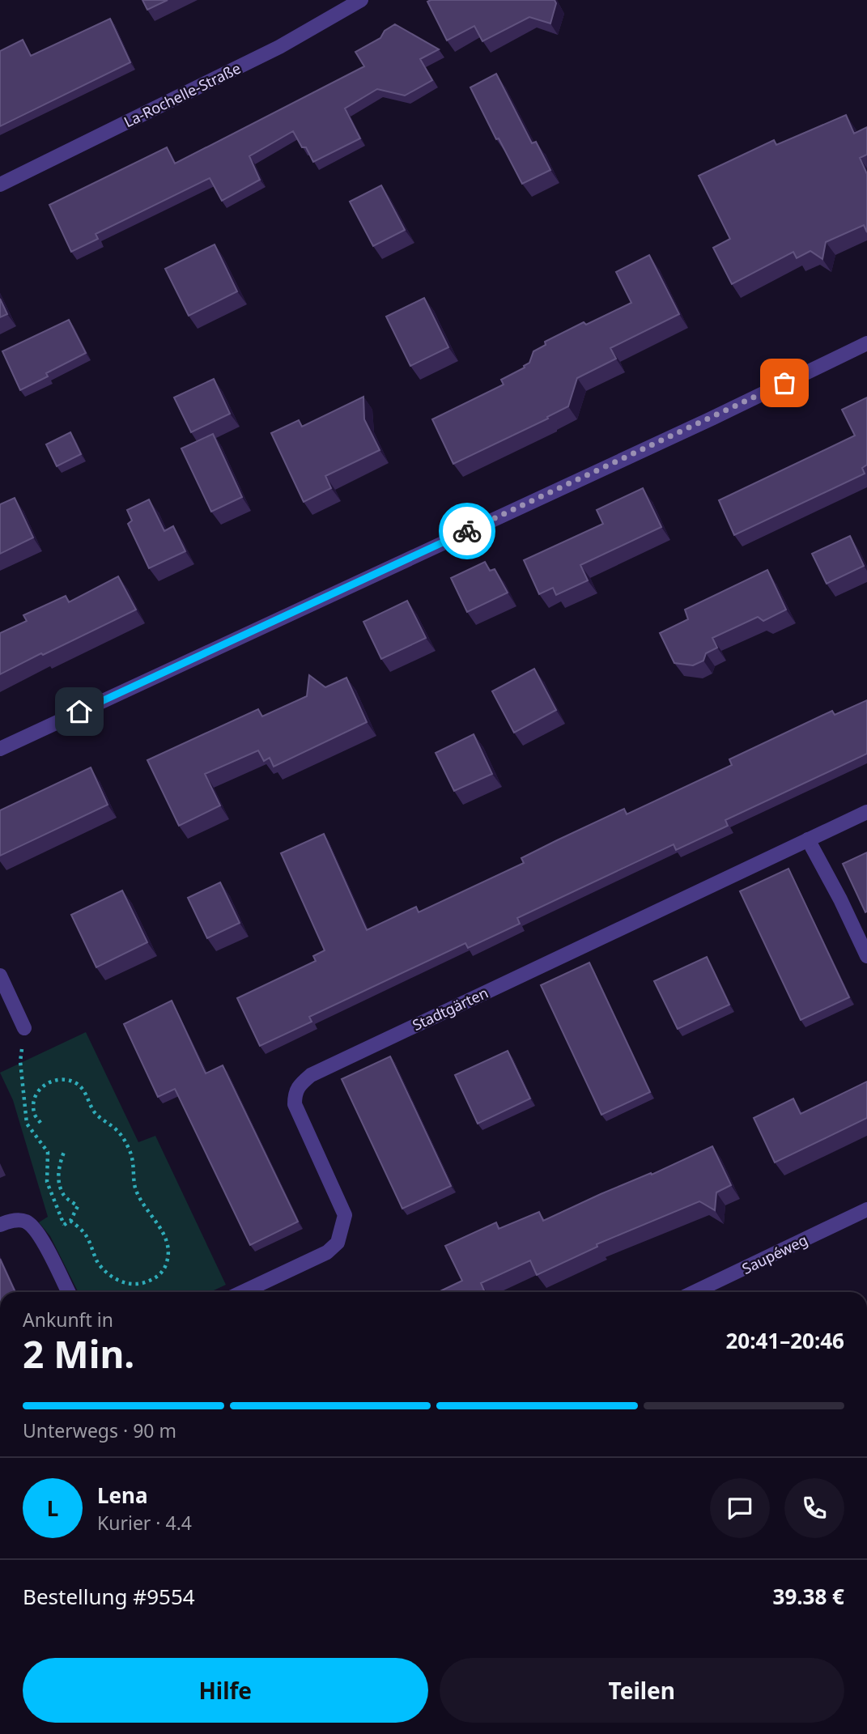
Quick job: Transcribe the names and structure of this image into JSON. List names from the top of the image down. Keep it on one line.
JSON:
{"streets":{"street":["La-Rochelle-Straße","Stadtgärten","Saupéweg"]},"page":{"heading":["2 Min.","Ankunft in","20:41–20:46"],"panel":["Lena","Kurier · 4.4","Bestellung #9554","39.38 €"],"bar":"Unterwegs · 90 m","round":"L","buttons":["Hilfe","Teilen"]}}
